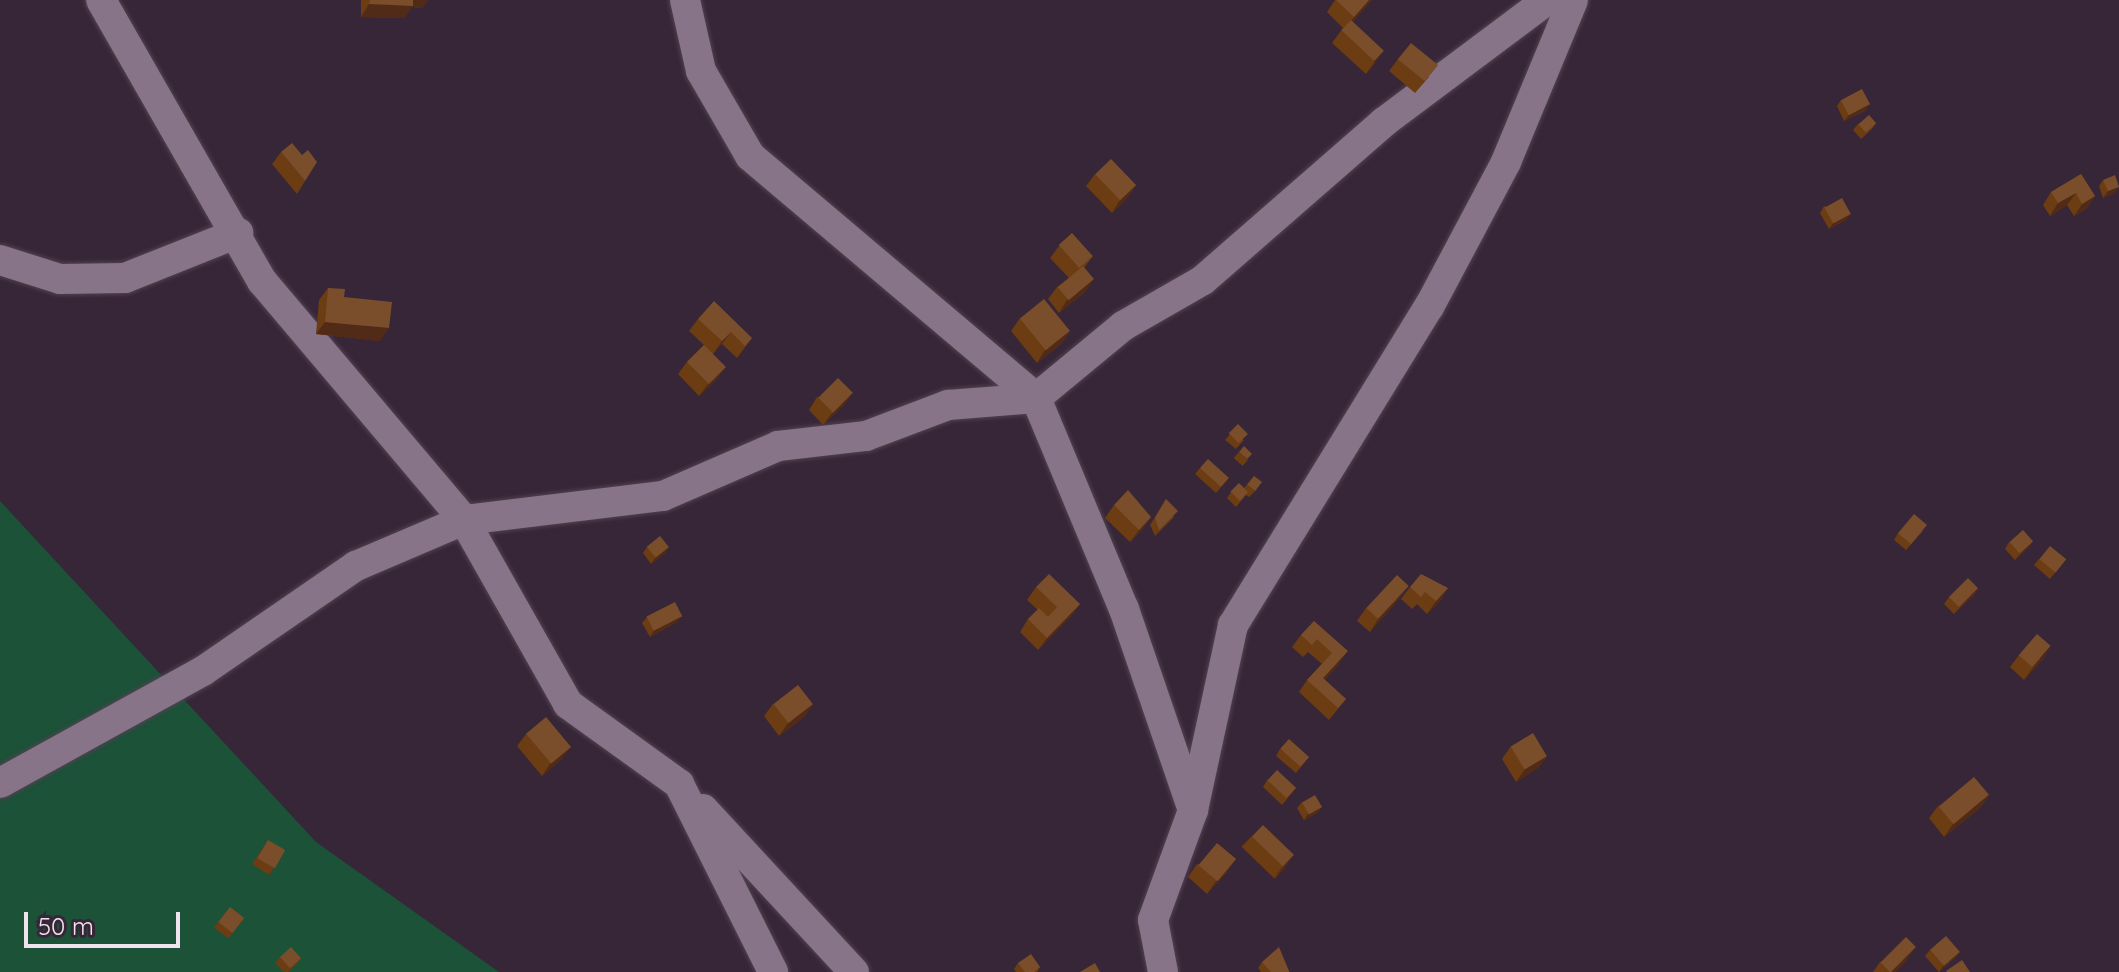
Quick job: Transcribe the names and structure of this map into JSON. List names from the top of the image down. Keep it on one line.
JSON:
{"scale_bar":"50 m"}
